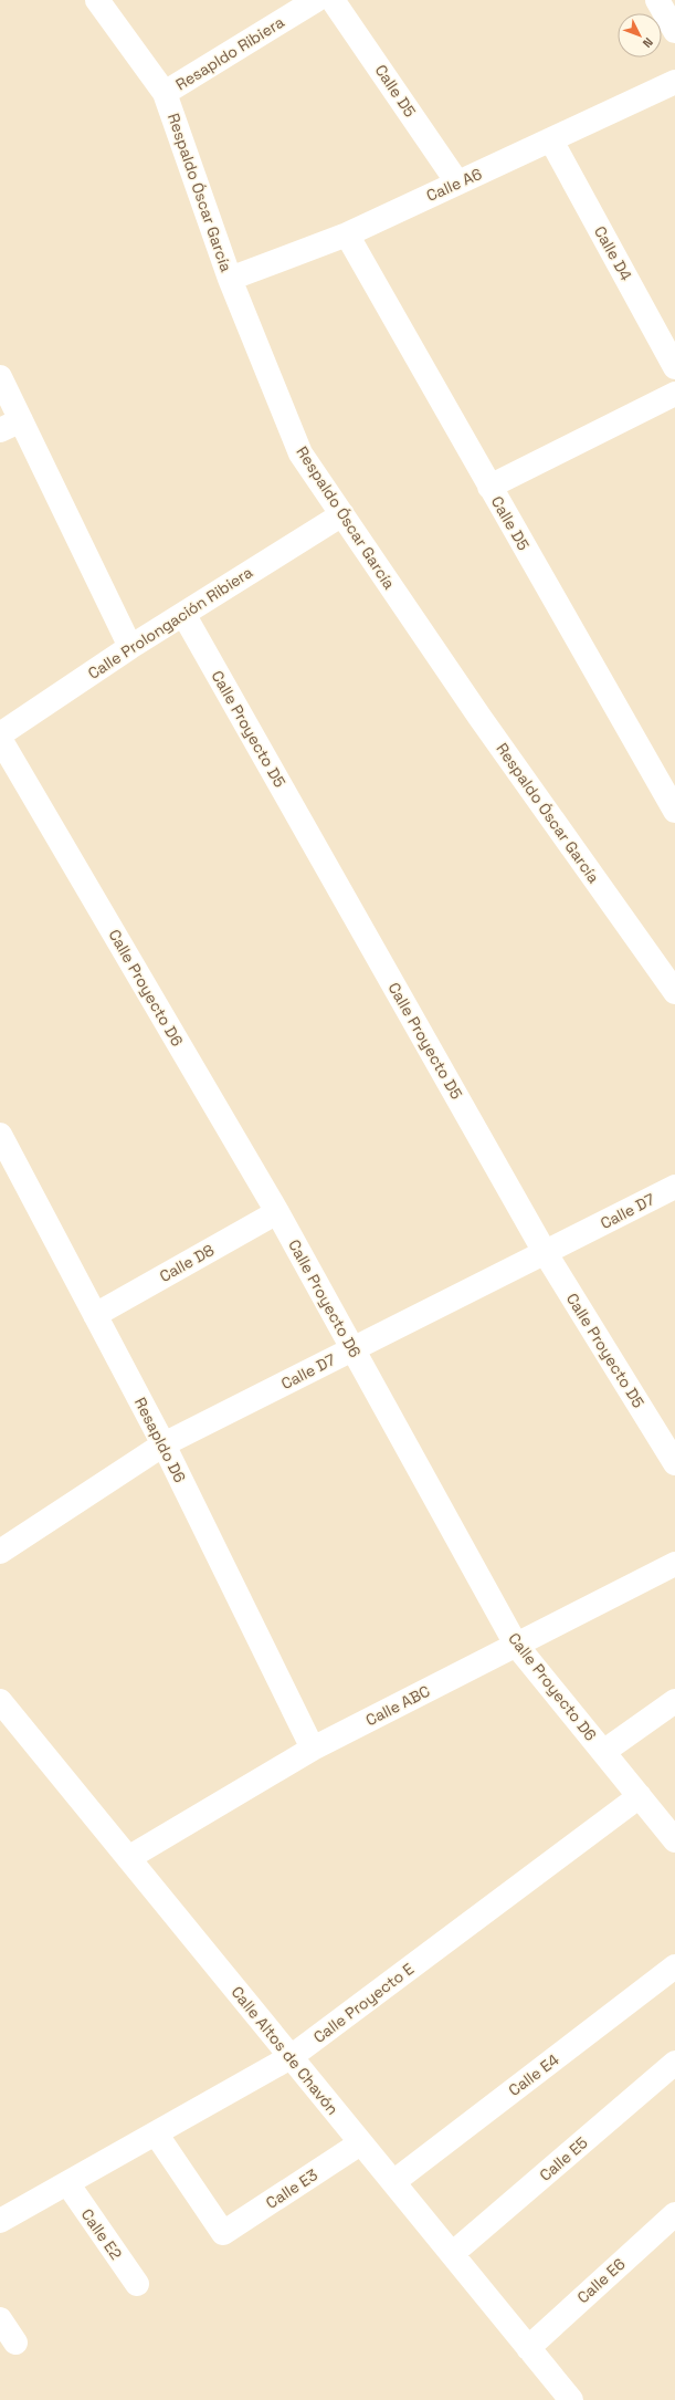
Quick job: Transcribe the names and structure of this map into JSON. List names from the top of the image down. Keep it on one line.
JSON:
{"streets":{"street":["Resapldo Ribiera","Calle D5","Calle A6","Respaldo Óscar García","Calle D4","Calle Prolongación Ribiera","Calle Proyecto D5","Calle Proyecto D6","Calle D7","Calle D8","Resapldo D6","Calle ABC","Calle Proyecto E","Calle Altos de Chavón","Calle E4","Calle E5","Calle E3","Calle E2","Calle E6"]},"crossings":[["Resapldo Ribiera","Respaldo Óscar García"],["Calle D5","Calle A6"],["Calle A6","Respaldo Óscar García"],["Calle A6","Calle D4"],["Respaldo Óscar García","Calle Prolongación Ribiera"],["Calle Prolongación Ribiera","Calle Proyecto D5"],["Calle Proyecto D5","Calle D7"],["Calle Proyecto D6","Calle D7"],["Calle Proyecto D6","Calle D8"],["Calle Proyecto D6","Calle ABC"],["Calle Proyecto D6","Calle Proyecto E"],["Calle D7","Resapldo D6"],["Calle D8","Resapldo D6"],["Resapldo D6","Calle ABC"],["Calle ABC","Calle Altos de Chavón"],["Calle Proyecto E","Calle Altos de Chavón"],["Calle Proyecto E","Calle E3"],["Calle Proyecto E","Calle E2"],["Calle Altos de Chavón","Calle E4"],["Calle Altos de Chavón","Calle E5"],["Calle Altos de Chavón","Calle E3"],["Calle Altos de Chavón","Calle E6"]],"north":"bottom right"}
